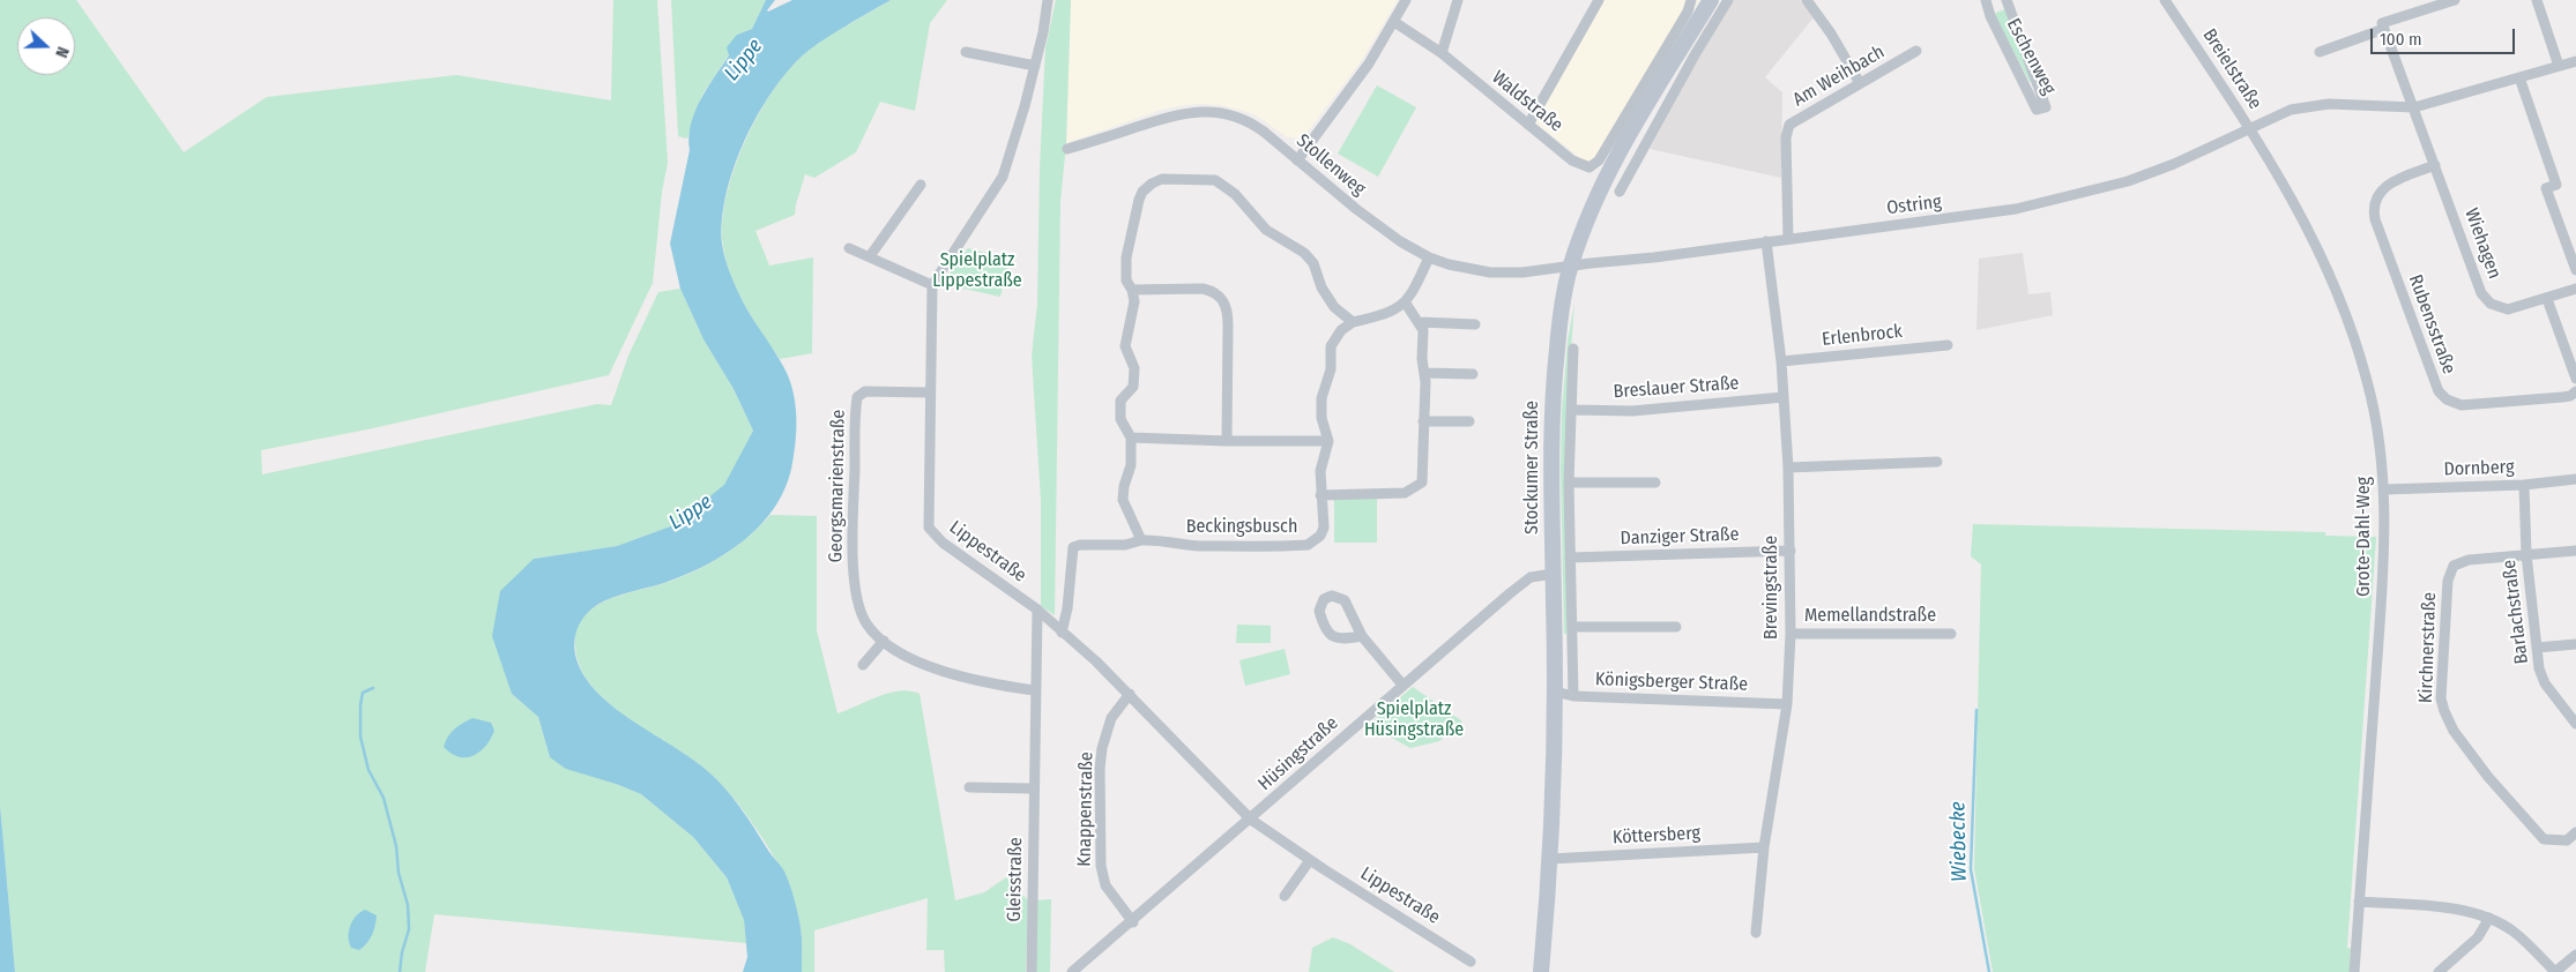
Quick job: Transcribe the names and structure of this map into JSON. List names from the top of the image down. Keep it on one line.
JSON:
{"streets":{"main road":["Stockumer Straße"],"street":["Eschenweg","Breielstraße","Am Weihbach","Waldstraße","Stollenweg","Ostring","Wiehagen","Rubensstraße","Erlenbrock","Breslauer Straße","Dornberg","Georgsmarienstraße","Beckingsbusch","Danziger Straße","Grote-Dahl-Weg","Lippestraße","Brevingstraße","Barlachstraße","Memellandstraße","Kirchnerstraße","Königsberger Straße","Hüsingstraße","Knappenstraße","Köttersberg","Gleisstraße"]},"crossings":[["Breielstraße","Ostring"],["Breielstraße","Grote-Dahl-Weg"],["Am Weihbach","Ostring"],["Stollenweg","Ostring"],["Stollenweg","Stockumer Straße"],["Ostring","Stockumer Straße"],["Ostring","Grote-Dahl-Weg"],["Ostring","Brevingstraße"],["Wiehagen","Rubensstraße"],["Erlenbrock","Brevingstraße"],["Breslauer Straße","Stockumer Straße"],["Breslauer Straße","Brevingstraße"],["Stockumer Straße","Danziger Straße"],["Stockumer Straße","Königsberger Straße"],["Stockumer Straße","Hüsingstraße"],["Stockumer Straße","Köttersberg"],["Dornberg","Grote-Dahl-Weg"],["Dornberg","Barlachstraße"],["Georgsmarienstraße","Lippestraße"],["Georgsmarienstraße","Gleisstraße"],["Beckingsbusch","Lippestraße"],["Danziger Straße","Brevingstraße"],["Lippestraße","Hüsingstraße"],["Lippestraße","Knappenstraße"],["Lippestraße","Gleisstraße"],["Brevingstraße","Memellandstraße"],["Brevingstraße","Königsberger Straße"],["Brevingstraße","Köttersberg"],["Barlachstraße","Kirchnerstraße"],["Hüsingstraße","Knappenstraße"]],"water":["Lippe","Wiebecke"],"parks":["Spielplatz Lippestraße","Spielplatz Hüsingstraße"],"scale_bar":"100 m","north":"right"}
